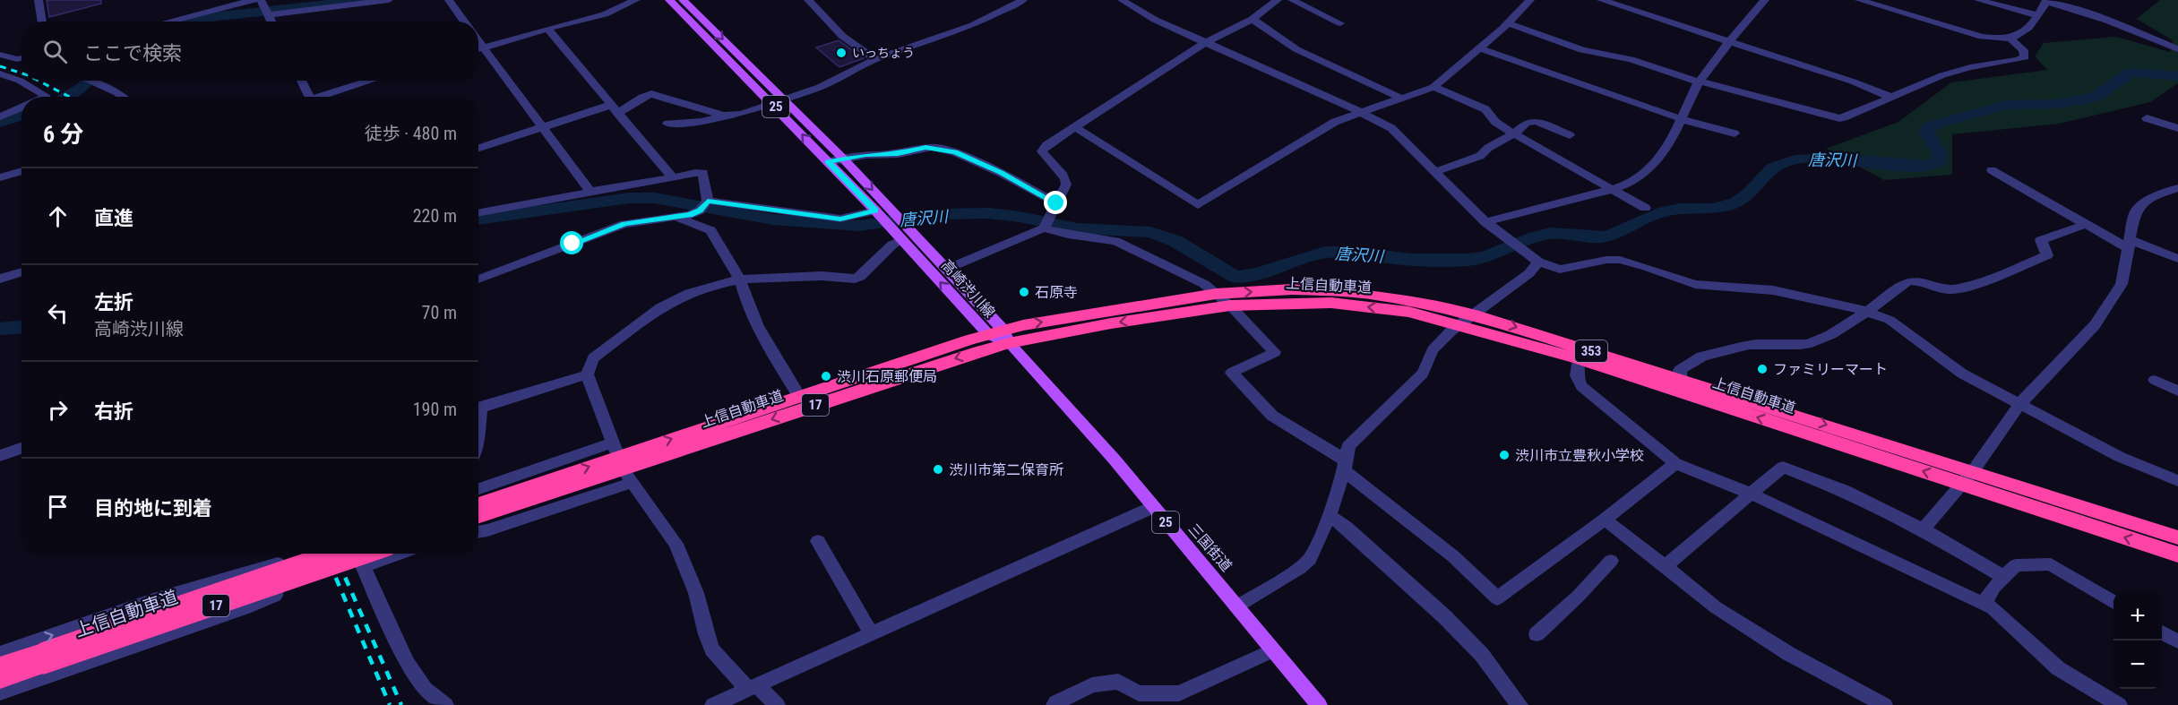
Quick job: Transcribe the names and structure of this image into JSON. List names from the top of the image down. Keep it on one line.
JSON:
{"streets":{"highway":["上信自動車道","353","17"],"main road":["25","高崎渋川線","三国街道"]},"crossings":[["上信自動車道","高崎渋川線"],["上信自動車道","三国街道"],["高崎渋川線","三国街道"]],"water":["唐沢川"],"places":["いっちょう","石原寺","ファミリーマート","渋川石原郵便局","渋川市立豊秋小学校","渋川市第二保育所"],"page":{"search":"ここで検索","heading":["6 分","徒歩 · 480 m"],"list":[["直進","220 m"],["左折","高崎渋川線","70 m"],["右折","190 m"],"目的地に到着"],"map_buttons":["+","−"]}}
